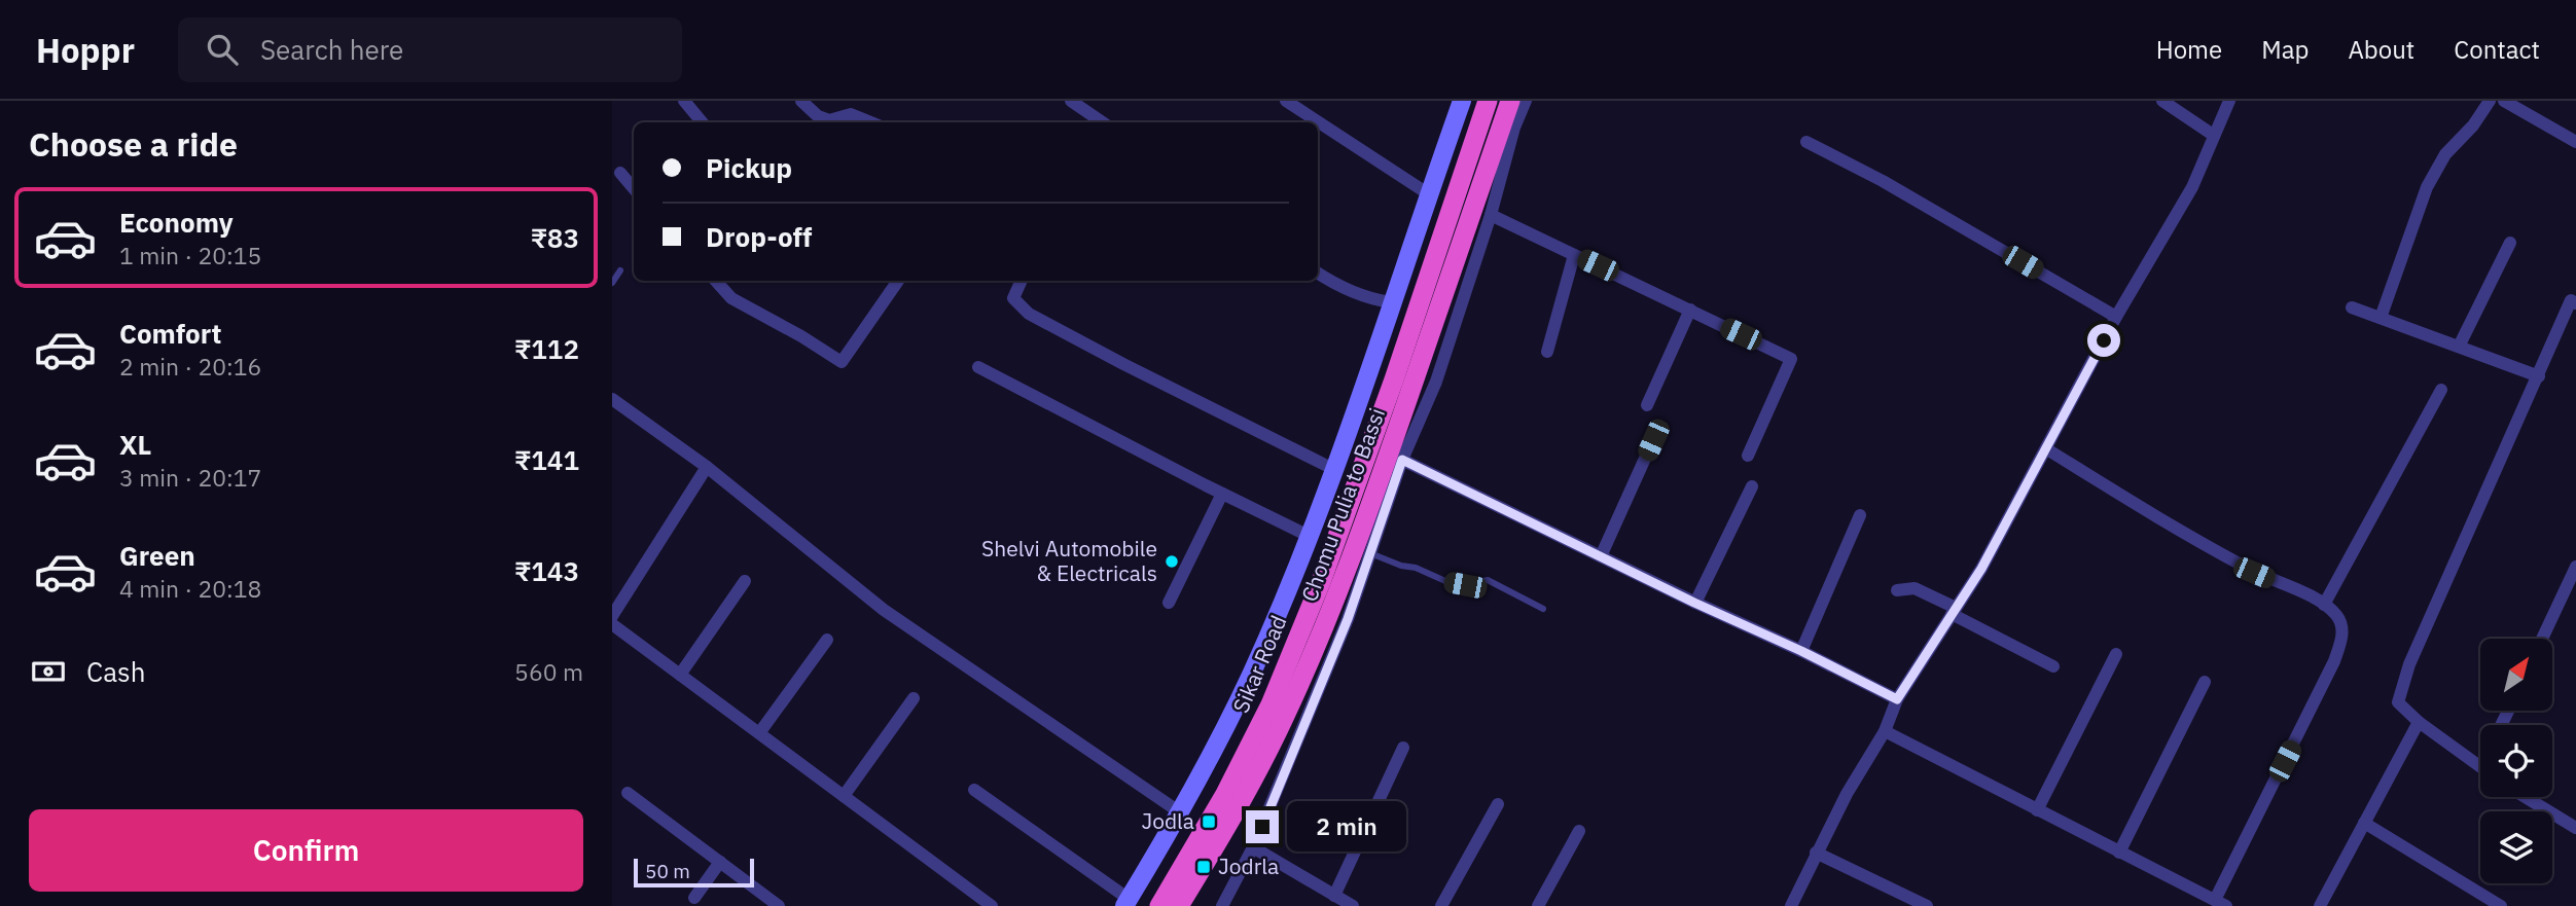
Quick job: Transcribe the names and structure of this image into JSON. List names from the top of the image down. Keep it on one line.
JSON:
{"streets":{"highway":["Chomu Pulia to Bassi","Sikar Road"]},"places":{"other":["Shelvi Automobile & Electricals"],"transit":["Jodla","Jodrla"]},"scale_bar":"50 m","north":"top right","page":{"header":"Hoppr","search":"Search here","nav":["Home","Map","About","Contact"],"heading":"Choose a ride","banner":["Pickup","Drop-off"],"list":[{"name":"Economy","note":"1 min · 20:15","value":"₹83"},{"name":"Comfort","note":"2 min · 20:16","value":"₹112"},{"name":"XL","note":"3 min · 20:17","value":"₹141"},{"name":"Green","note":"4 min · 20:18","value":"₹143"}],"pay":["Cash","560 m"],"buttons":"Confirm","bubble":"2 min","scale":"50 m"}}
